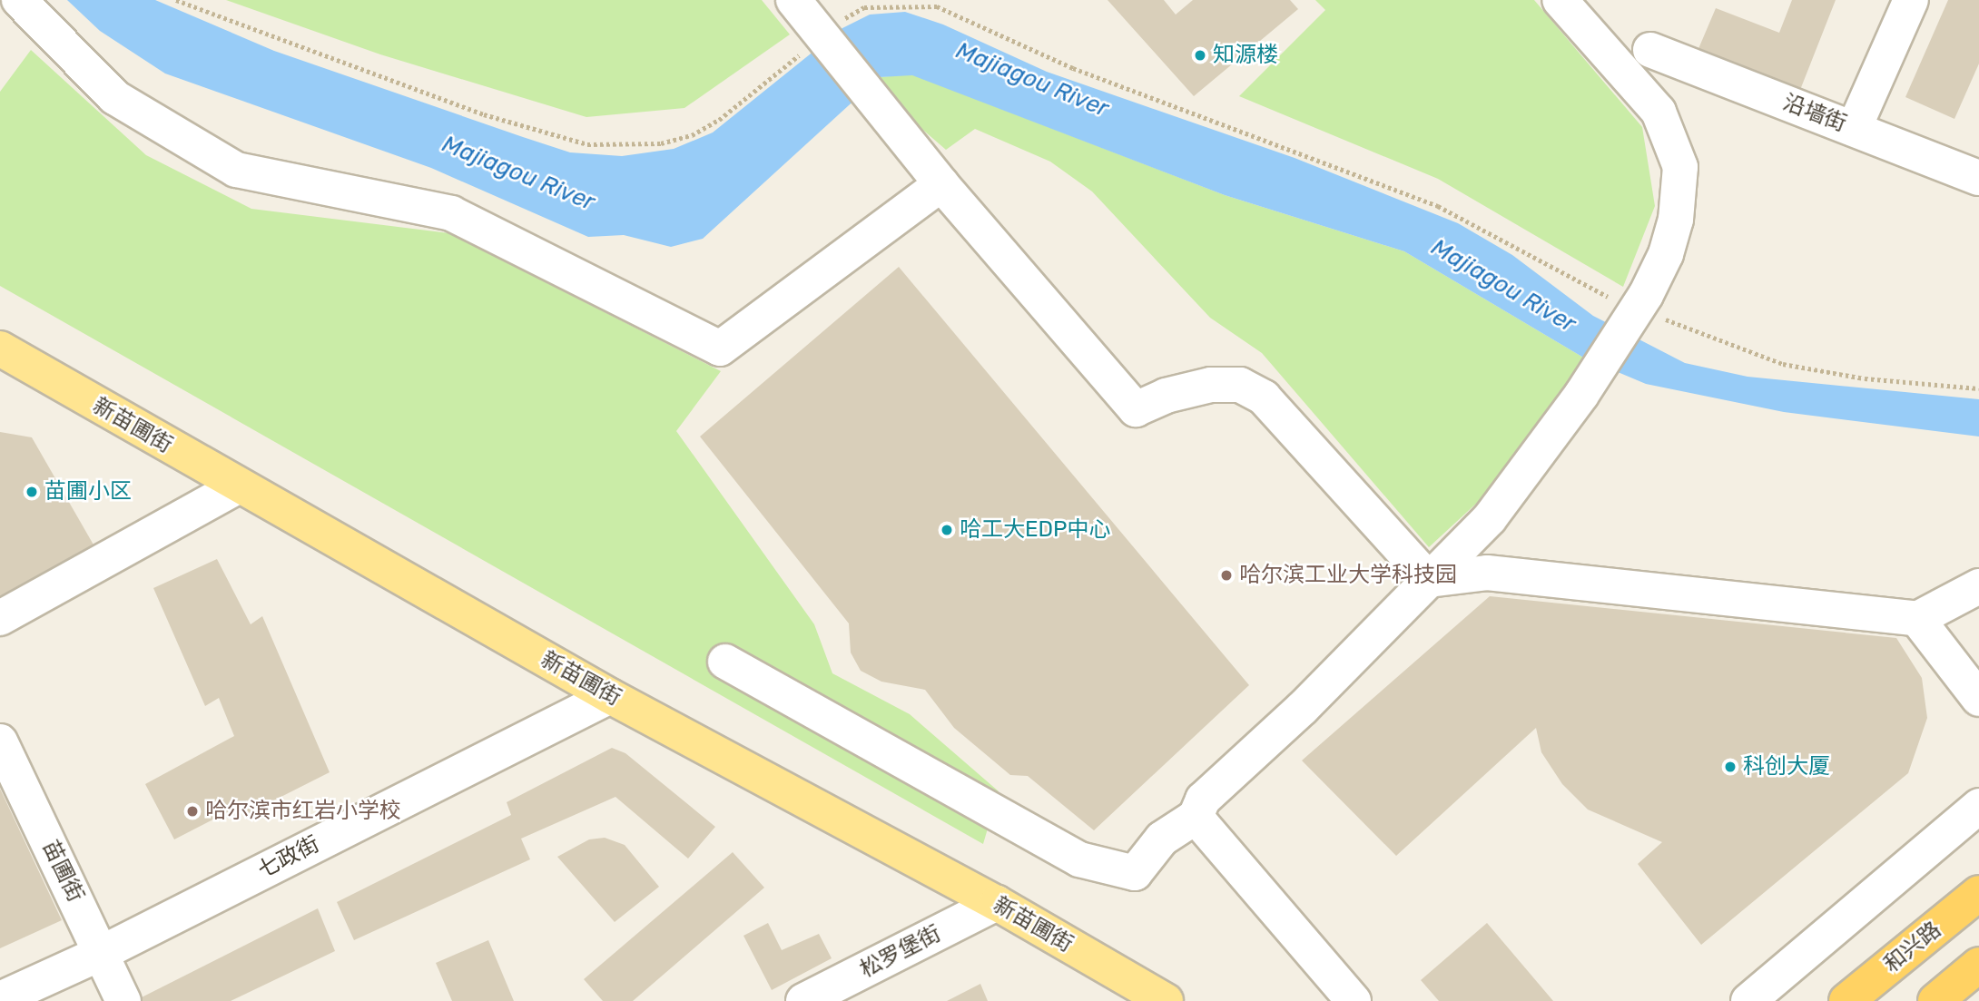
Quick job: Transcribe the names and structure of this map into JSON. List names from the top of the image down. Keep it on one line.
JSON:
{"streets":{"highway":["和兴路"],"main road":["新苗圃街"],"street":["沿墙街","七政街","苗圃街","松罗堡街"]},"crossings":[["新苗圃街","七政街"],["新苗圃街","松罗堡街"],["七政街","苗圃街"]],"water":["Majiagou River"],"places":["知源楼","苗圃小区","哈工大EDP中心","哈尔滨工业大学科技园","科创大厦","哈尔滨市红岩小学校"]}
